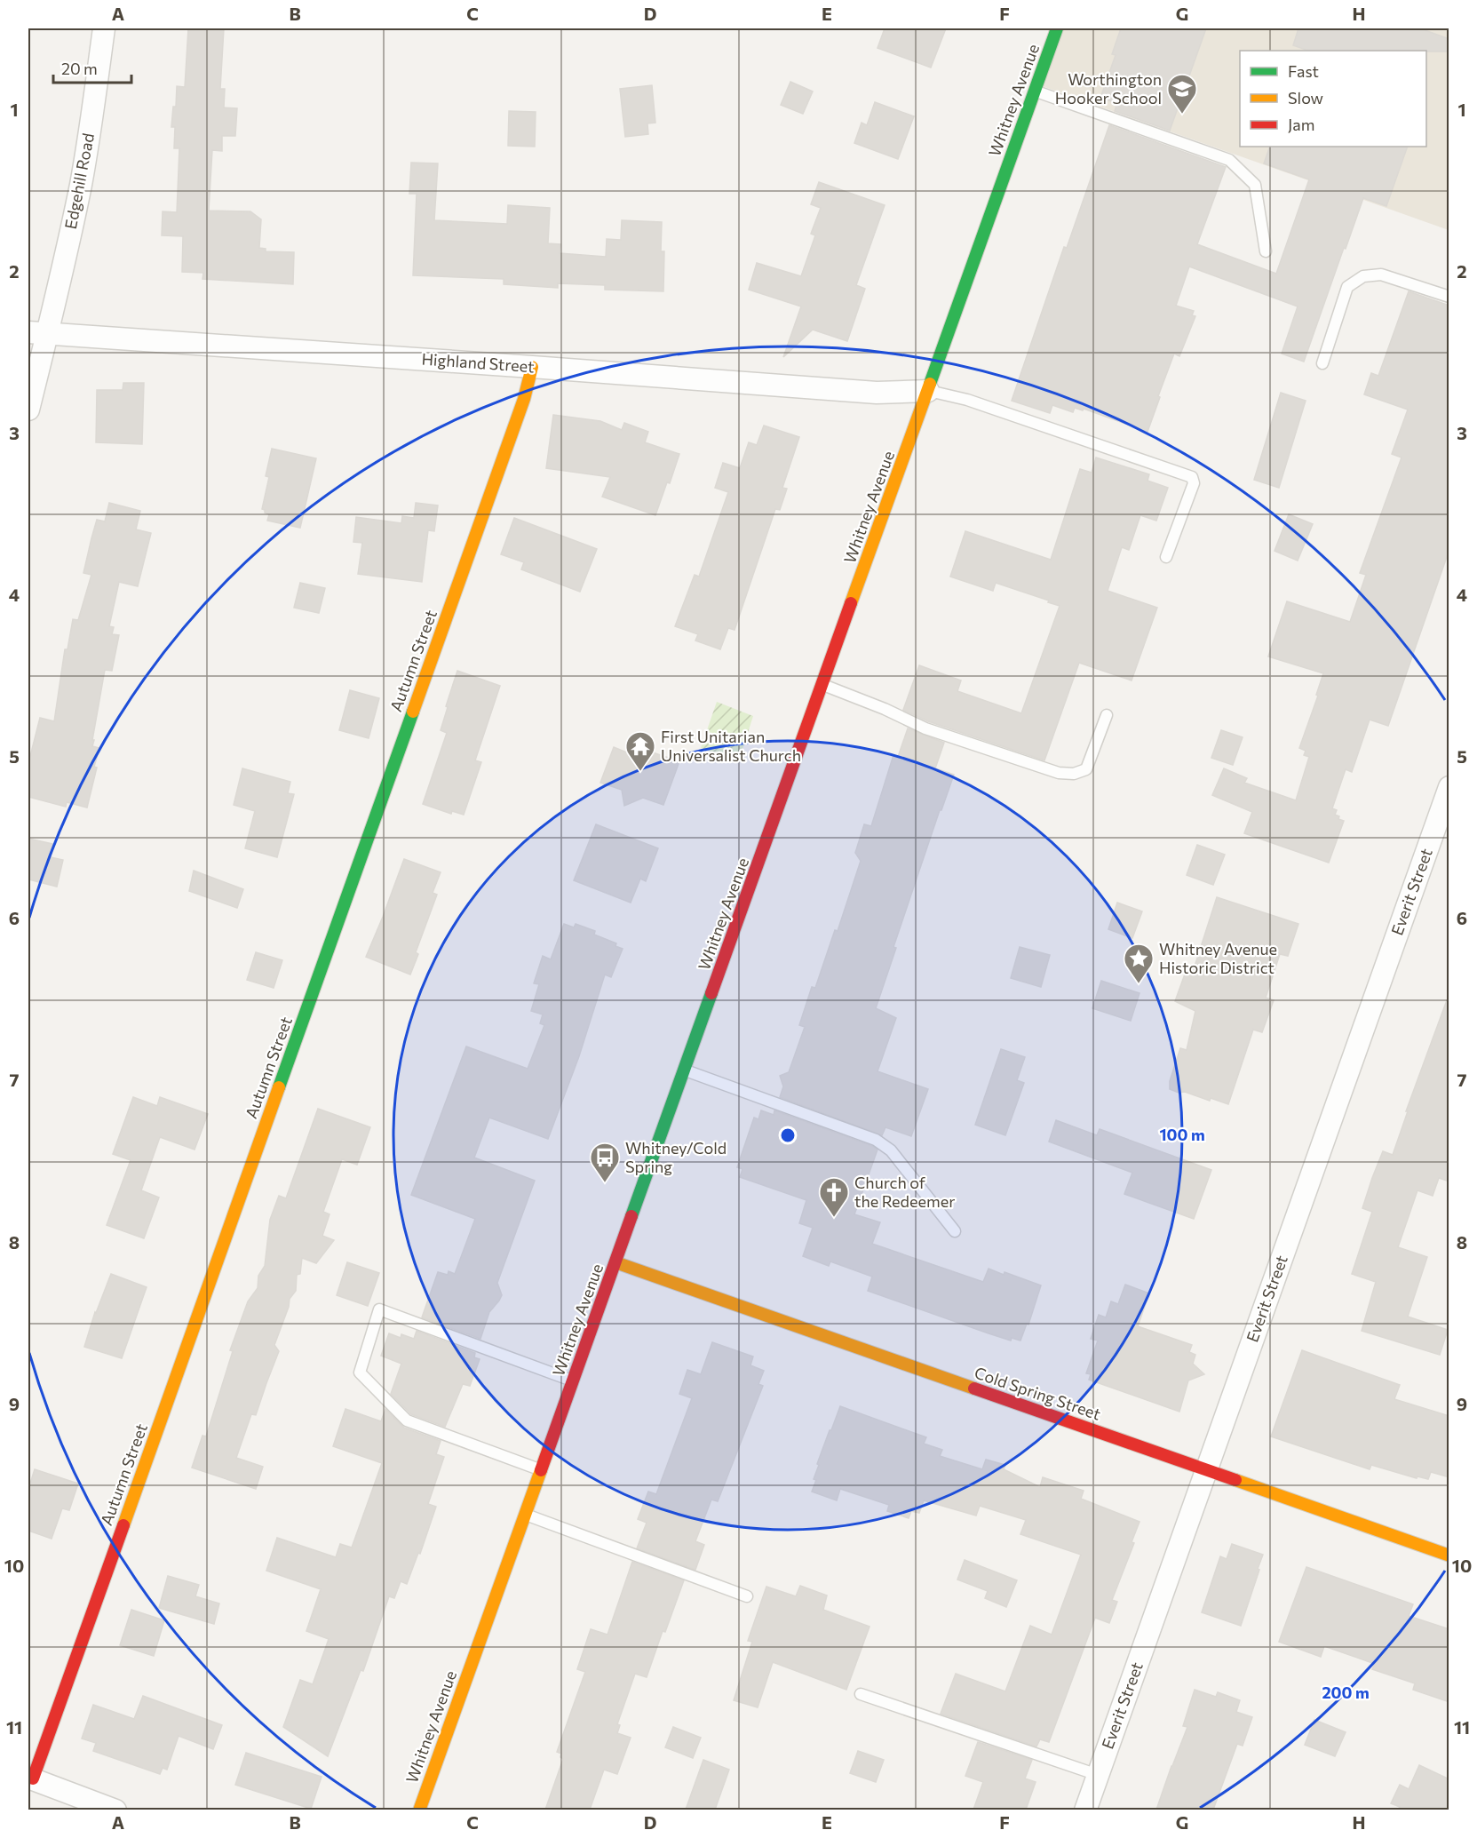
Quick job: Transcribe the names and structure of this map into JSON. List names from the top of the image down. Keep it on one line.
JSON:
{"streets":{"street":["Whitney Avenue","Edgehill Road","Highland Street","Autumn Street","Everit Street","Cold Spring Street"]},"crossings":[["Whitney Avenue","Highland Street"],["Whitney Avenue","Cold Spring Street"],["Edgehill Road","Highland Street"],["Highland Street","Autumn Street"],["Everit Street","Cold Spring Street"]],"places":{"school or university":["Worthington Hooker School"],"temple":["First Unitarian Universalist Church"],"place":["Whitney Avenue Historic District"],"bus stop":["Whitney/Cold Spring"],"church":["Church of the Redeemer"]},"legend":["Fast","Slow","Jam"],"scale_bar":"20 m","grid":{"columns":["A","B","C","D","E","F","G","H"],"rows":["1","2","3","4","5","6","7","8","9","10","11"]},"rings":["100 m","200 m"]}
